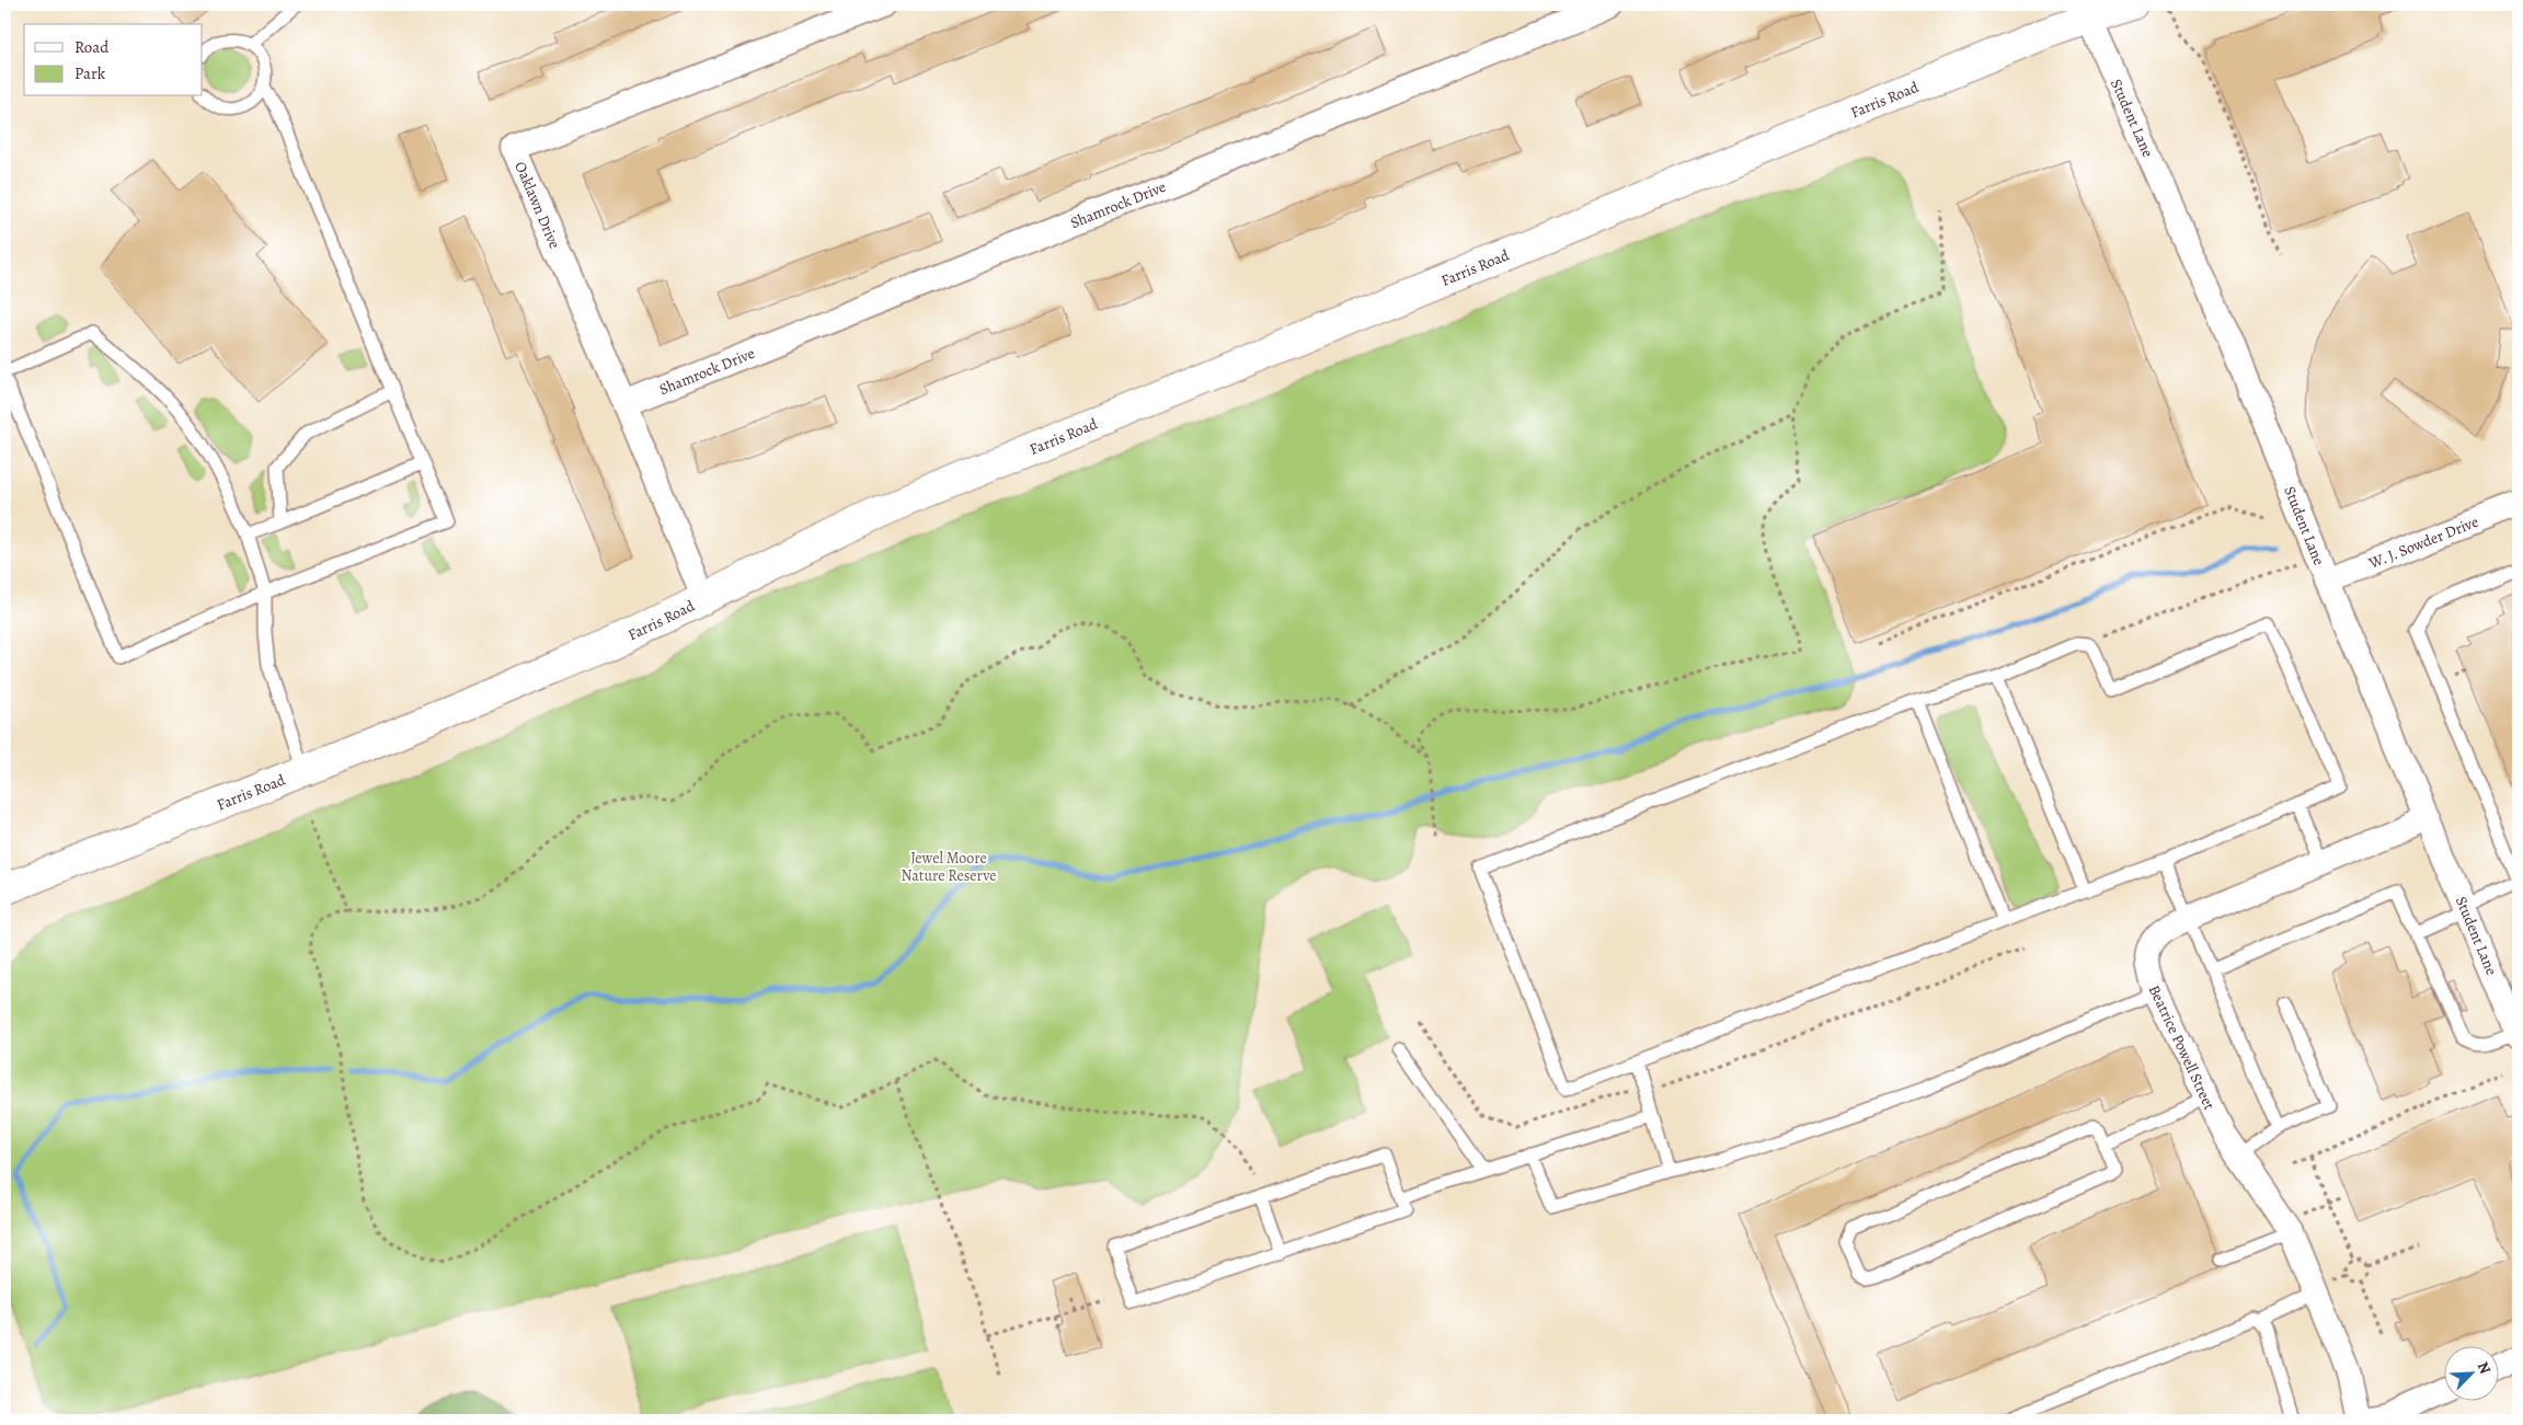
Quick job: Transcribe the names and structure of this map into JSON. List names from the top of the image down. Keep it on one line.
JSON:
{"streets":{"street":["Farris Road","Student Lane","Oaklawn Drive","Shamrock Drive","W. J. Sowder Drive","Beatrice Powell Street"]},"crossings":[["Farris Road","Student Lane"],["Farris Road","Oaklawn Drive"],["Student Lane","W. J. Sowder Drive"],["Student Lane","Beatrice Powell Street"],["Oaklawn Drive","Shamrock Drive"]],"parks":["Jewel Moore Nature Reserve"],"legend":["Road","Park"],"north":"top right"}
